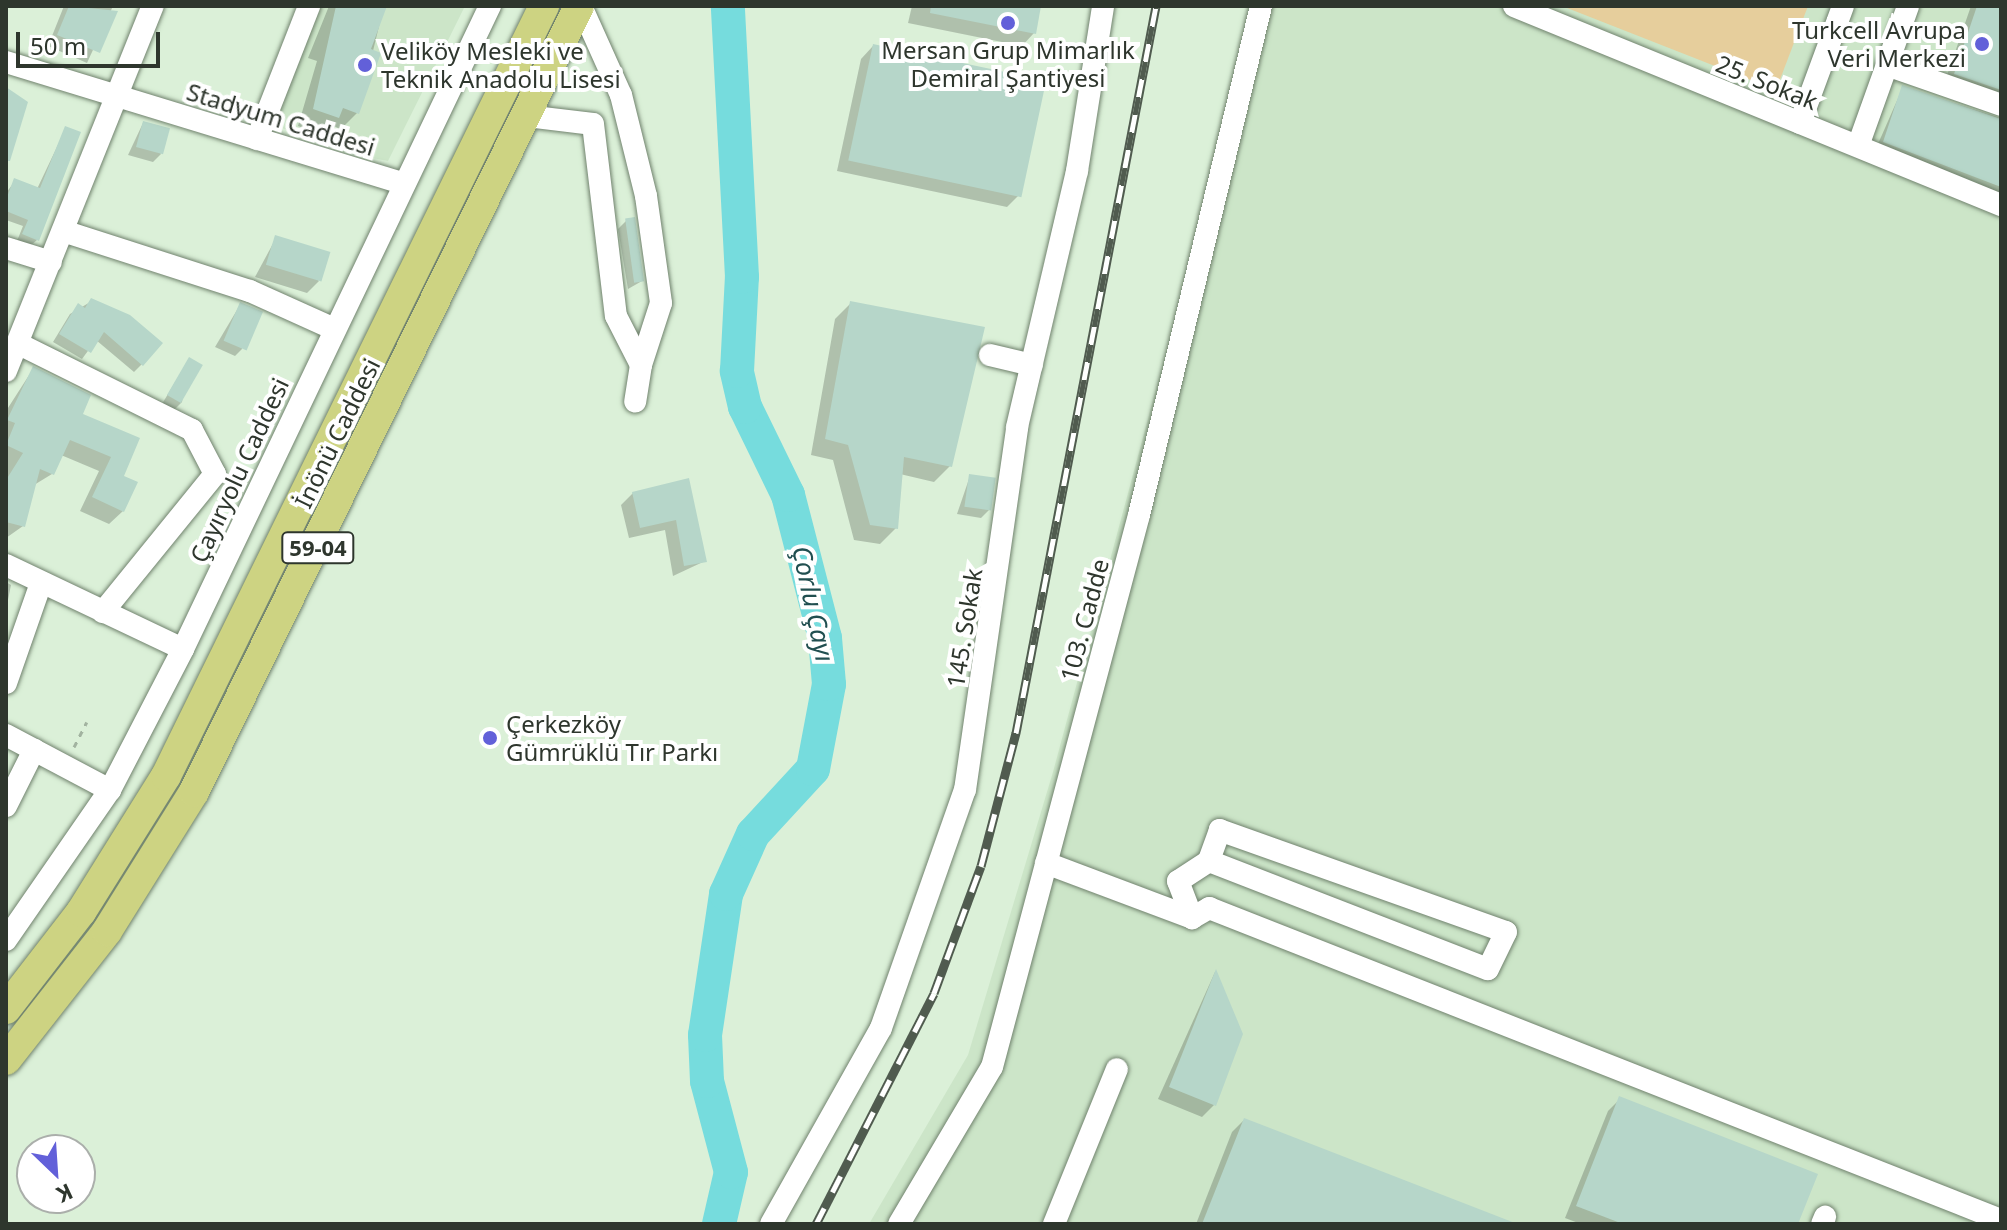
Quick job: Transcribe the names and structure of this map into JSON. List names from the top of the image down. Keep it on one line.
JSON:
{"streets":{"main road":["İnönü Caddesi","59-04"],"street":["25. Sokak","Stadyum Caddesi","Çayıryolu Caddesi","103. Cadde","145. Sokak"]},"crossings":[["Stadyum Caddesi","Çayıryolu Caddesi"]],"water":["Çorlu Çayı"],"places":["Mersan Grup Mimarlık Demiral Şantiyesi","Turkcell Avrupa Veri Merkezi","Veliköy Mesleki ve Teknik Anadolu Lisesi","Çerkezköy Gümrüklü Tır Parkı"],"scale_bar":"50 m","north":"bottom right"}
